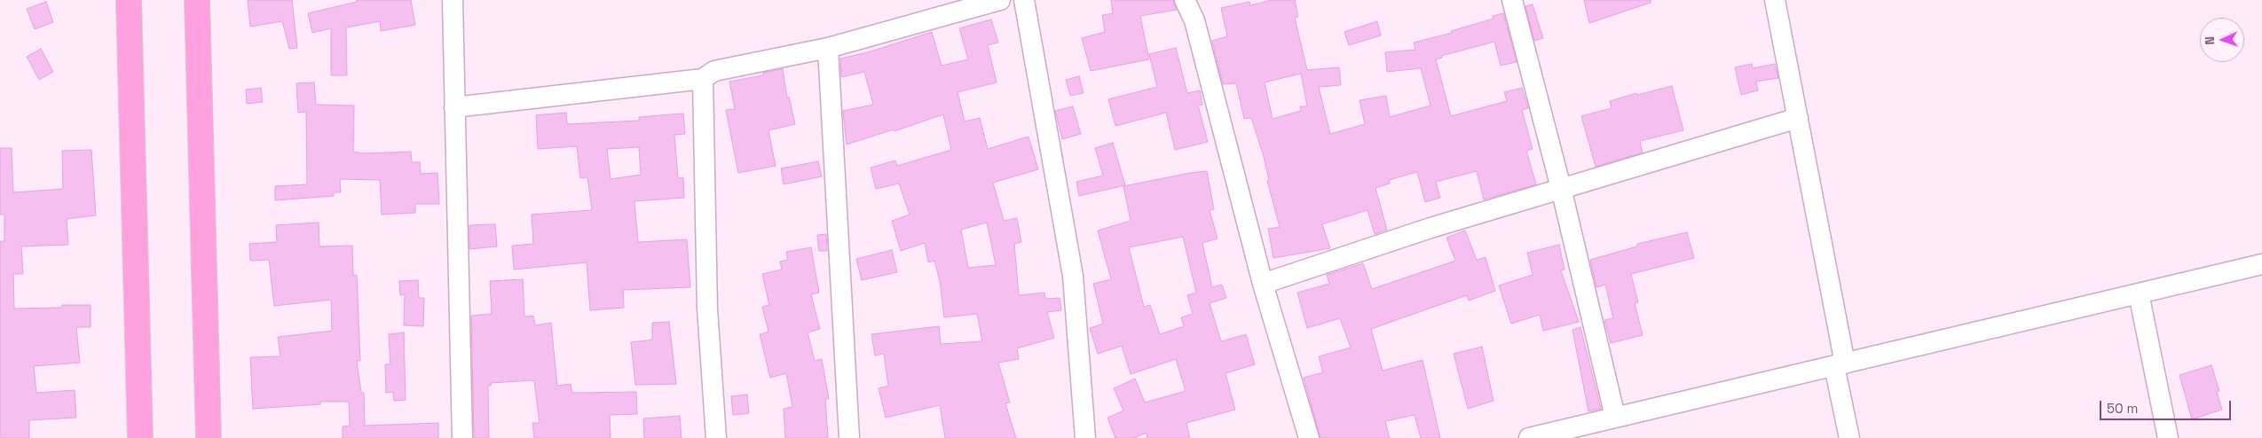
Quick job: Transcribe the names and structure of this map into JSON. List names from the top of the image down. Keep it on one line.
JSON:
{"scale_bar":"50 m","north":"left"}
